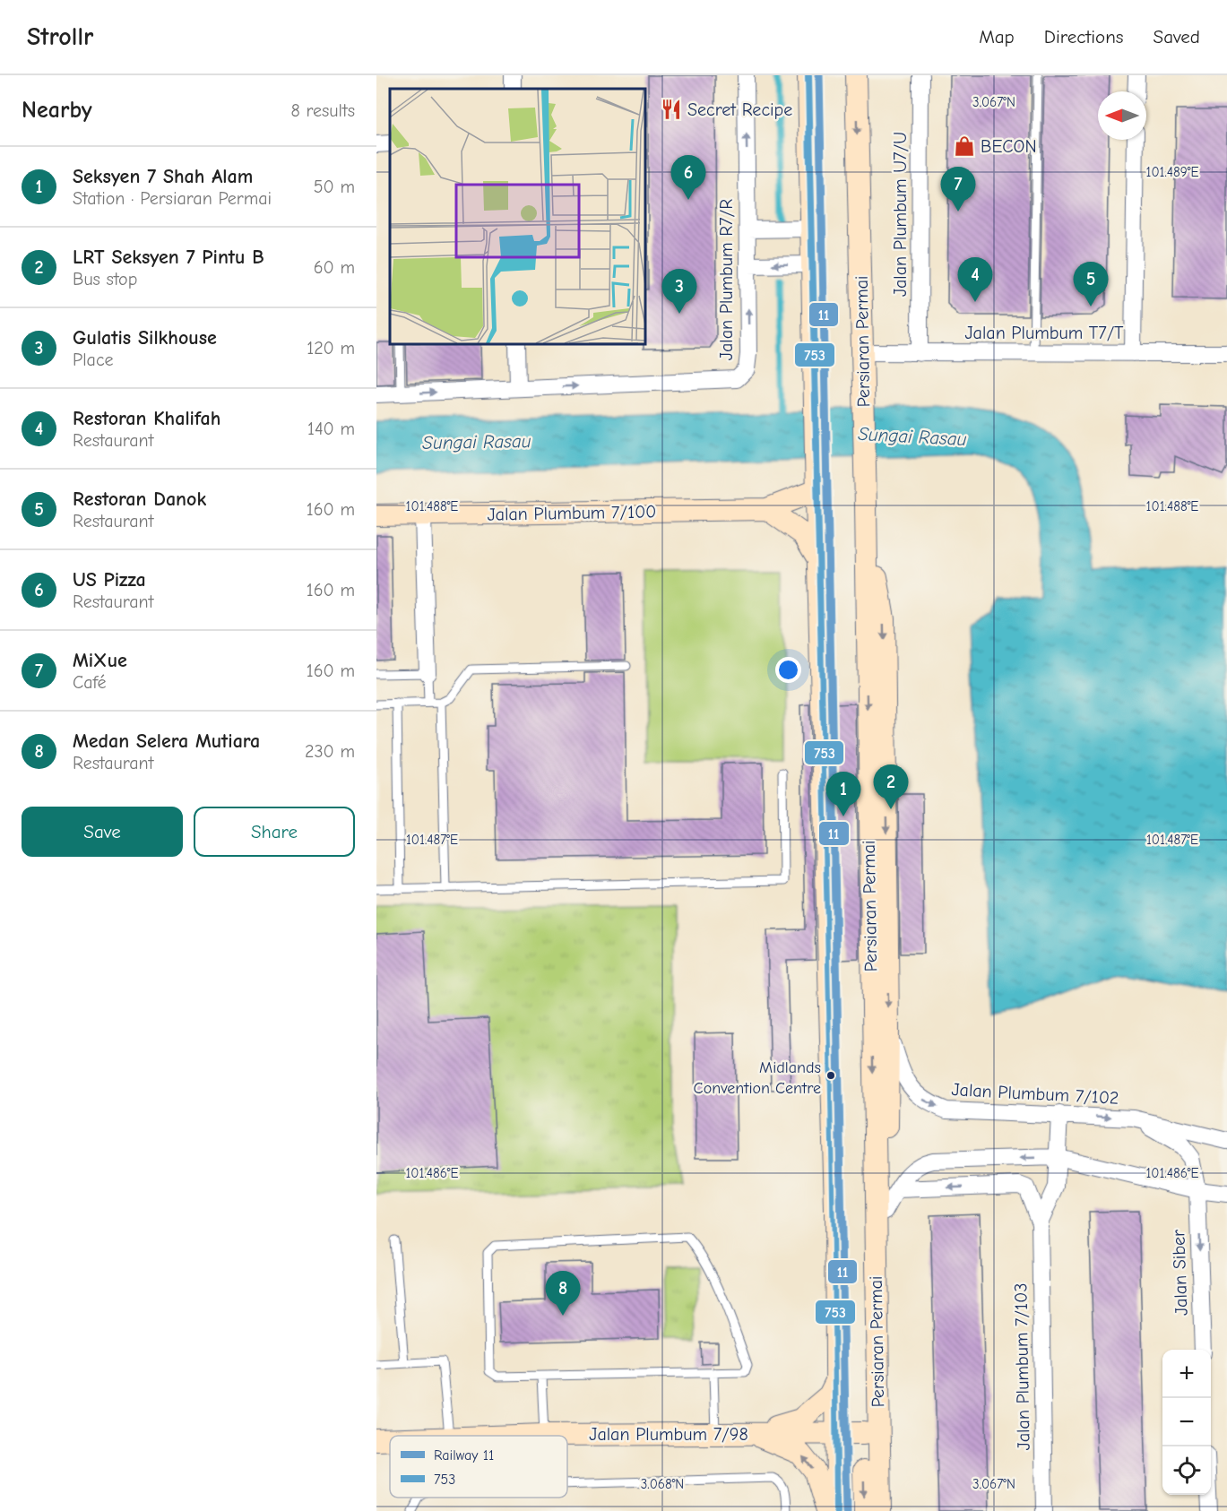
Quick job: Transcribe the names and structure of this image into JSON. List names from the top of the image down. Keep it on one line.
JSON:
{"streets":{"main road":["Persiaran Permai","Jalan Plumbum 7/100","Jalan Plumbum 7/98"],"street":["Jalan Plumbum U7/U","Jalan Plumbum R7/R","Jalan Plumbum T7/T","Jalan Plumbum 7/102","Jalan Siber","Jalan Plumbum 7/103"]},"crossings":[["Jalan Plumbum U7/U","Jalan Plumbum T7/T"],["Jalan Plumbum T7/T","Persiaran Permai"],["Jalan Plumbum 7/102","Jalan Siber"]],"one_way":["Jalan Plumbum 7/102","Jalan Siber"],"water":["Sungai Rasau"],"places":{"restaurant":["Secret Recipe"],"shop":["BECON"],"other":["Midlands Convention Centre"]},"lines":["rail line 11","transit line 753"],"legend":["Railway 11","753"],"north":"left","page":{"header":"Strollr","nav":["Map","Directions","Saved"],"heading":["Nearby","8 results"],"list":[{"mark":"1","name":"Seksyen 7 Shah Alam","note":"Station · Persiaran Permai","value":"50 m"},{"mark":"2","name":"LRT Seksyen 7 Pintu B","note":"Bus stop","value":"60 m"},{"mark":"3","name":"Gulatis Silkhouse","note":"Place","value":"120 m"},{"mark":"4","name":"Restoran Khalifah","note":"Restaurant","value":"140 m"},{"mark":"5","name":"Restoran Danok","note":"Restaurant","value":"160 m"},{"mark":"6","name":"US Pizza","note":"Restaurant","value":"160 m"},{"mark":"7","name":"MiXue","note":"Café","value":"160 m"},{"mark":"8","name":"Medan Selera Mutiara","note":"Restaurant","value":"230 m"}],"pins":["6","7","4","5","3","2","1","8"],"buttons":["Save","Share"],"map_buttons":["+","−"]},"coordinates":["3.067°N","101.489°E","101.488°E","101.487°E","101.486°E","3.068°N"]}
